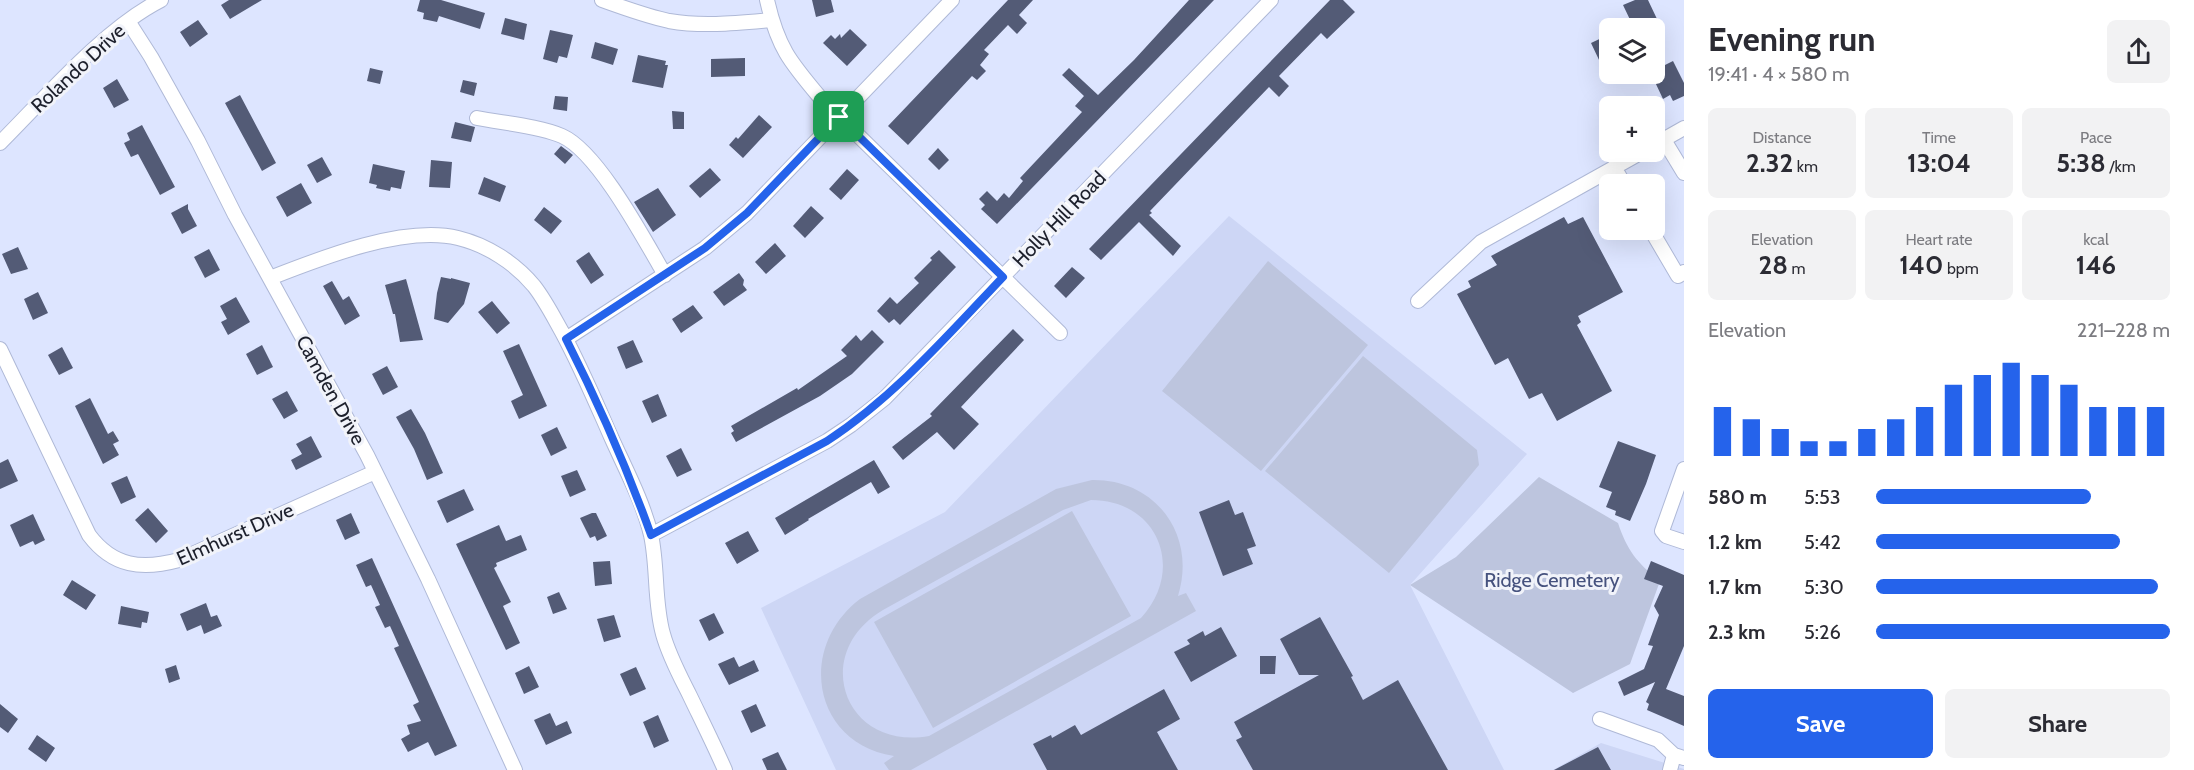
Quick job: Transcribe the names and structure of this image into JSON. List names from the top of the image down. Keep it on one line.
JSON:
{"streets":{"street":["Rolando Drive","Holly Hill Road","Camden Drive","Elmhurst Drive"]},"crossings":[["Rolando Drive","Camden Drive"],["Camden Drive","Elmhurst Drive"]],"parks":["Ridge Cemetery"],"page":{"heading":["Evening run","19:41 · 4 × 580 m"],"map_buttons":["+","−"],"stats":[["Distance","2.32 km"],["Time","13:04"],["Pace","5:38 /km"],["Elevation","28 m"],["Heart rate","140 bpm"],["kcal","146"]],"chart":["Elevation","221–228 m"],"list":[{"name":"580 m","note":"5:53"},{"name":"1.2 km","note":"5:42"},{"name":"1.7 km","note":"5:30"},{"name":"2.3 km","note":"5:26"}],"buttons":["Save","Share"]}}
